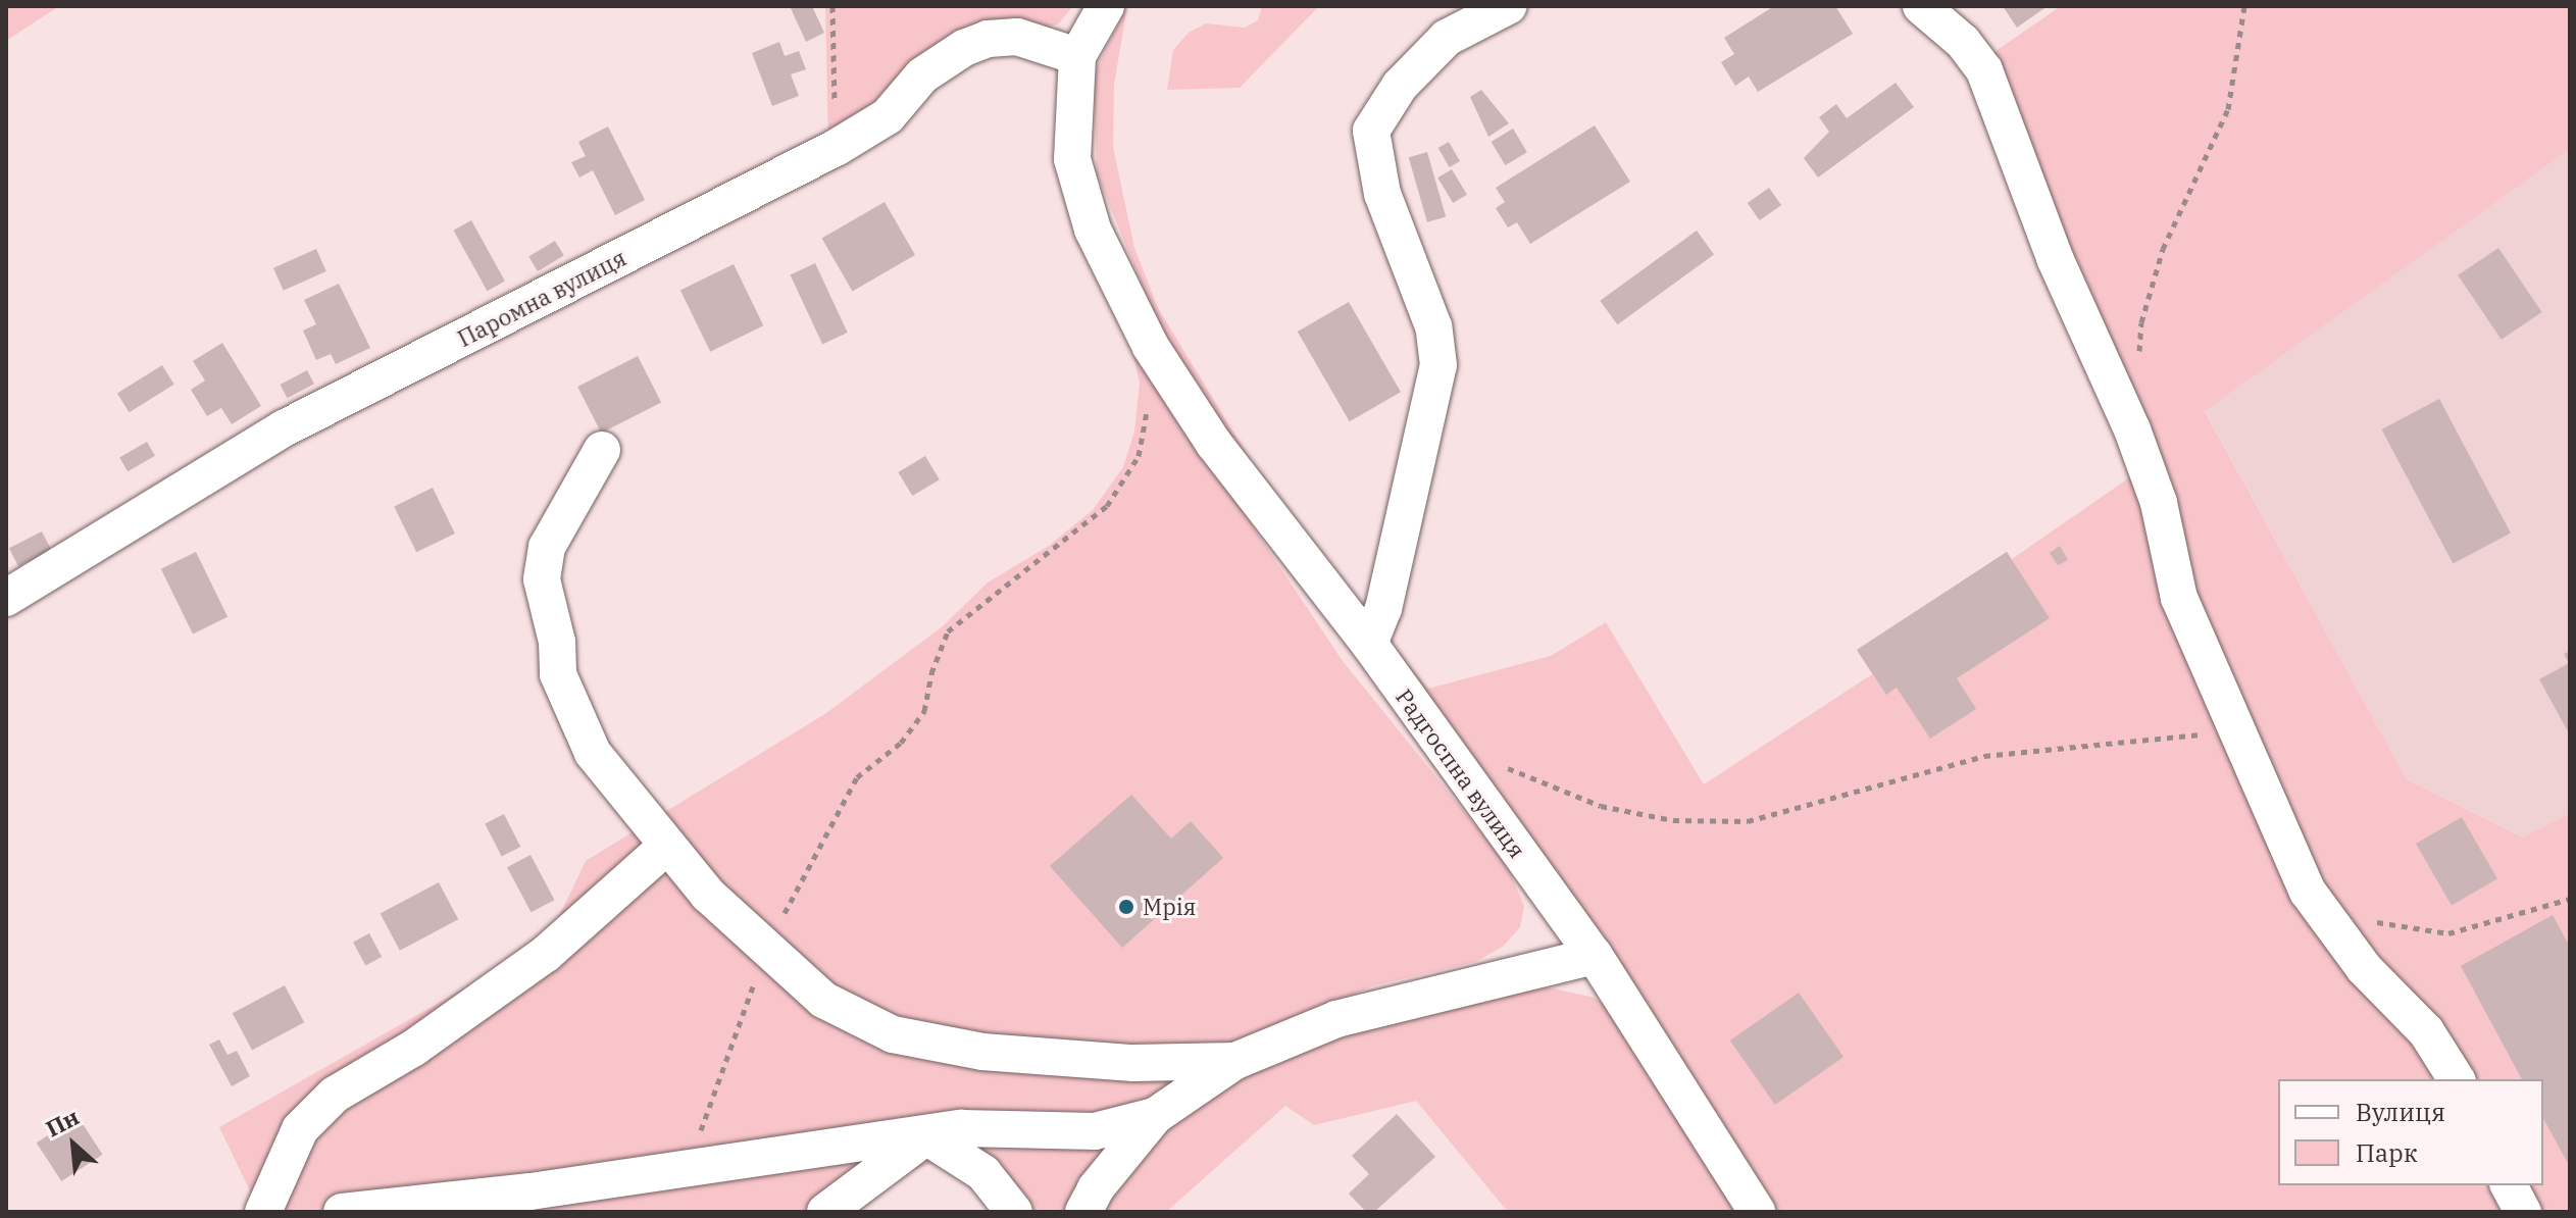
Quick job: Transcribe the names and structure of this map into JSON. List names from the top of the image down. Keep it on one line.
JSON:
{"streets":{"street":["Паромна вулиця","Радгоспна вулиця"]},"crossings":[["Паромна вулиця","Радгоспна вулиця"]],"places":["Мрія"],"legend":["Вулиця","Парк"],"north":"top left"}
